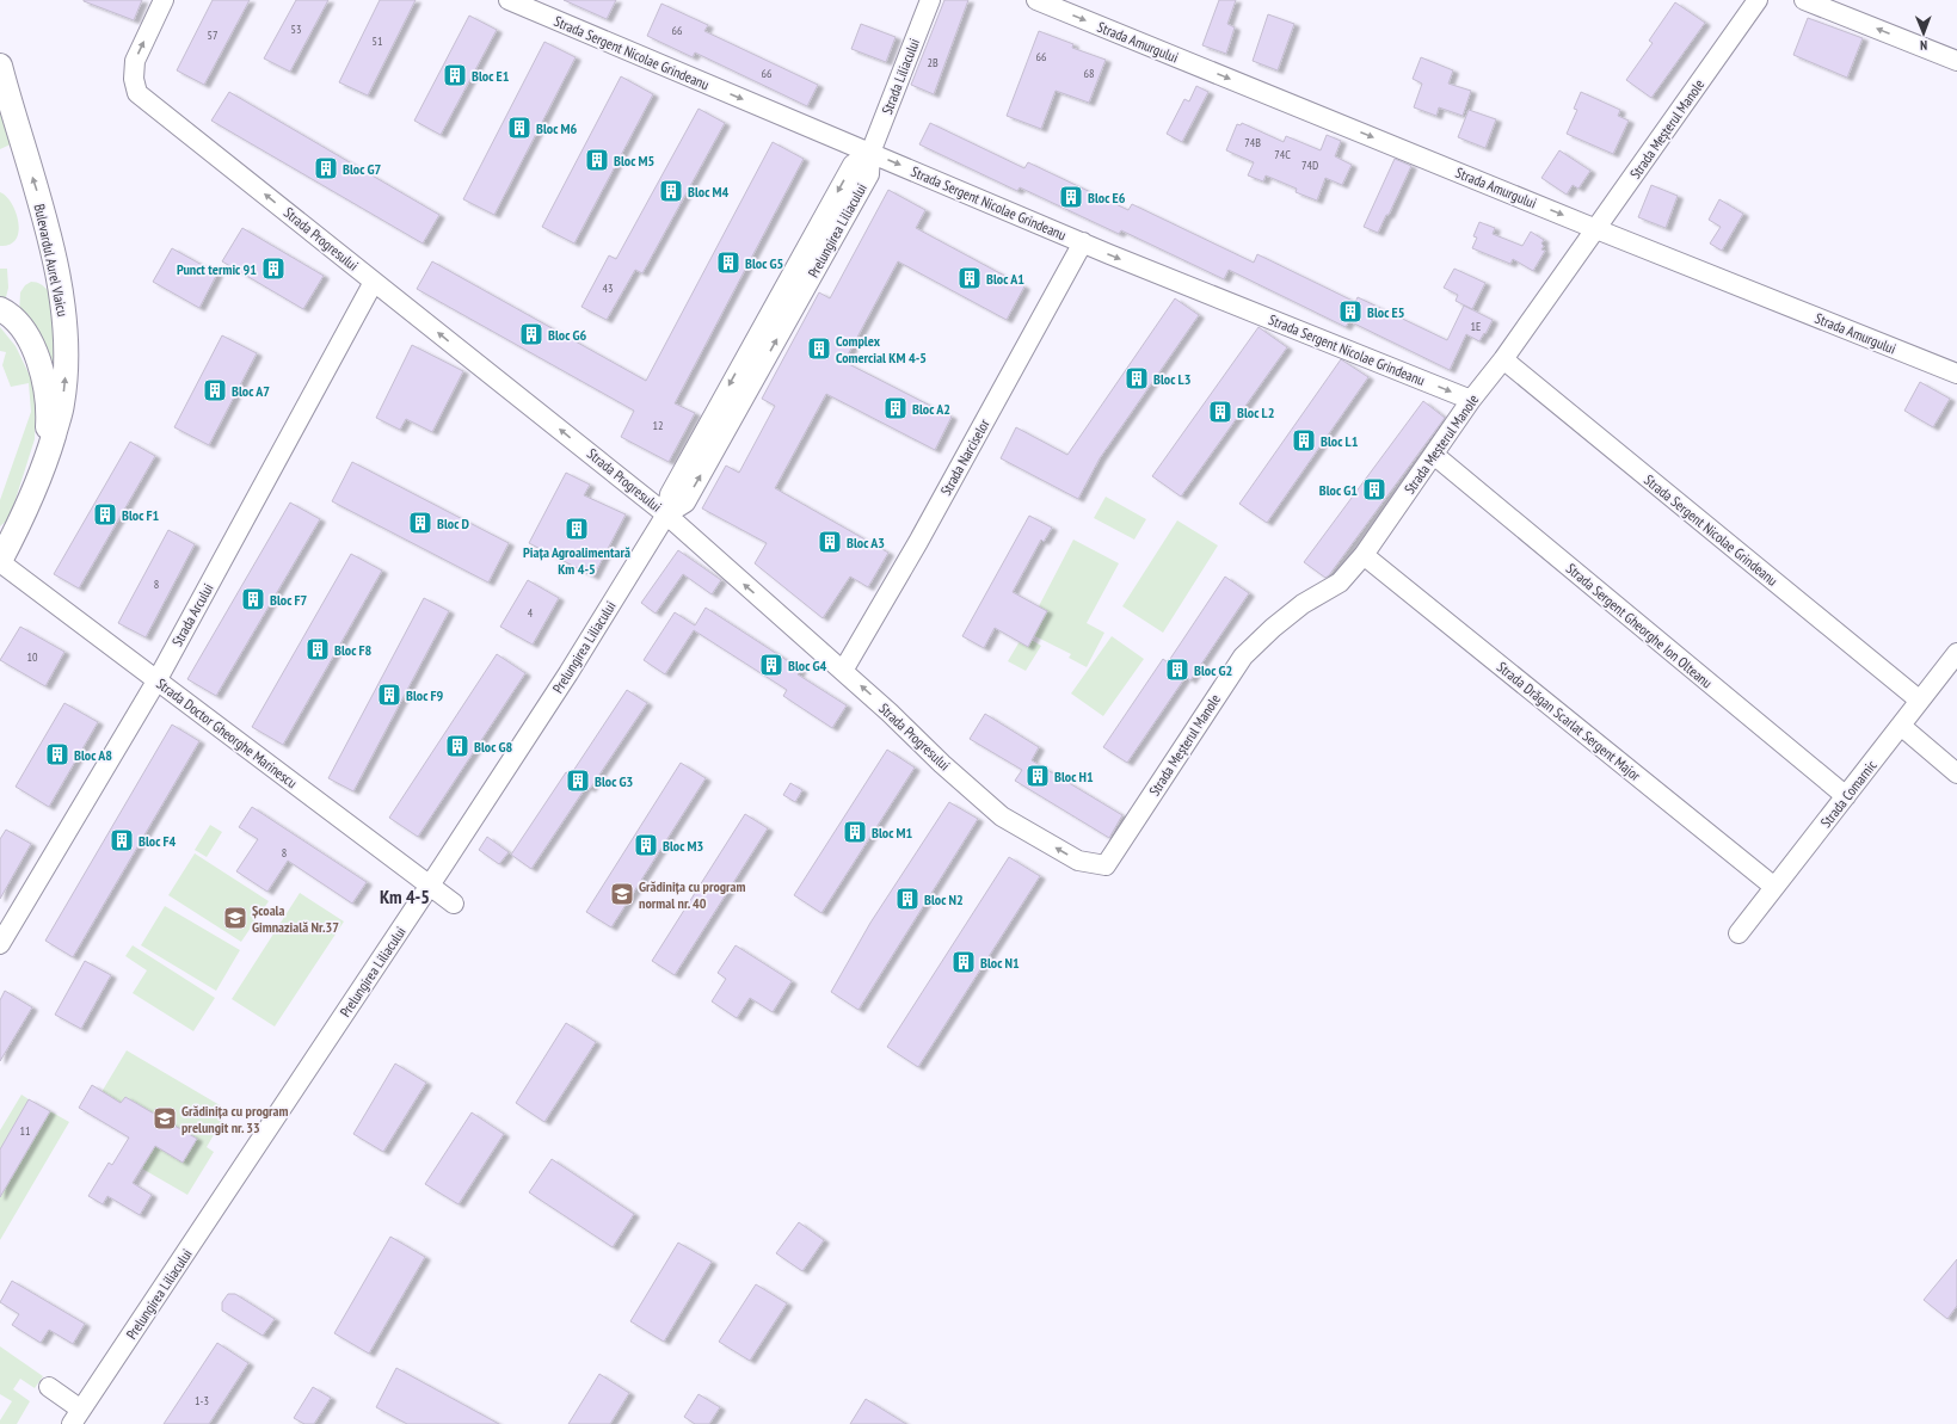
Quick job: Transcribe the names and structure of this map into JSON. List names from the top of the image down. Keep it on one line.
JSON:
{"streets":{"main road":["Bulevardul Aurel Vlaicu"],"street":["Strada Amurgului","Strada Sergent Nicolae Grindeanu","Strada Liliacului","Strada Meșterul Manole","Prelungirea Liliacului","Strada Progresului","Strada Narciselor","Strada Arcului","Strada Sergent Gheorghe Ion Olteanu","Strada Drăgan Scarlat Sergent Major","Strada Doctor Gheorghe Marinescu","Strada Comarnic"]},"crossings":[["Strada Amurgului","Strada Meșterul Manole"],["Strada Sergent Nicolae Grindeanu","Strada Liliacului"],["Strada Sergent Nicolae Grindeanu","Strada Meșterul Manole"],["Strada Sergent Nicolae Grindeanu","Prelungirea Liliacului"],["Strada Sergent Nicolae Grindeanu","Strada Narciselor"],["Strada Sergent Nicolae Grindeanu","Strada Comarnic"],["Strada Liliacului","Prelungirea Liliacului"],["Strada Meșterul Manole","Strada Progresului"],["Strada Meșterul Manole","Strada Sergent Gheorghe Ion Olteanu"],["Strada Meșterul Manole","Strada Drăgan Scarlat Sergent Major"],["Prelungirea Liliacului","Strada Progresului"],["Prelungirea Liliacului","Strada Doctor Gheorghe Marinescu"],["Strada Progresului","Strada Narciselor"],["Strada Progresului","Strada Arcului"],["Bulevardul Aurel Vlaicu","Strada Doctor Gheorghe Marinescu"],["Strada Arcului","Strada Doctor Gheorghe Marinescu"],["Strada Sergent Gheorghe Ion Olteanu","Strada Comarnic"],["Strada Drăgan Scarlat Sergent Major","Strada Comarnic"]],"one_way":["Strada Amurgului","Strada Sergent Nicolae Grindeanu","Strada Progresului"],"districts":["Km 4-5"],"places":{"building":["Bloc E1","Bloc M6","Bloc M5","Bloc G7","Bloc M4","Bloc E6","Bloc G5","Punct termic 91","Bloc A1","Bloc E5","Bloc G6","Complex Comercial KM 4-5","Bloc L3","Bloc A7","Bloc A2","Bloc L2","Bloc L1","Bloc G1","Bloc F1","Bloc D","Piața Agroalimentară Km 4-5","Bloc A3","Bloc F7","Bloc F8","Bloc G4","Bloc G2","Bloc F9","Bloc G8","Bloc A8","Bloc H1","Bloc G3","Bloc M1","Bloc F4","Bloc M3","Bloc N2","Bloc N1"],"school or university":["Grădinița cu program normal nr. 40","Școala Gimnazială Nr.37","Grădinița cu program prelungit nr. 33"]},"house_numbers":["53","66","57","51","66","2B","66","68","74B","74C","74D","43","1E","12","8","4","10","8","11","1-3"],"north":"bottom"}
